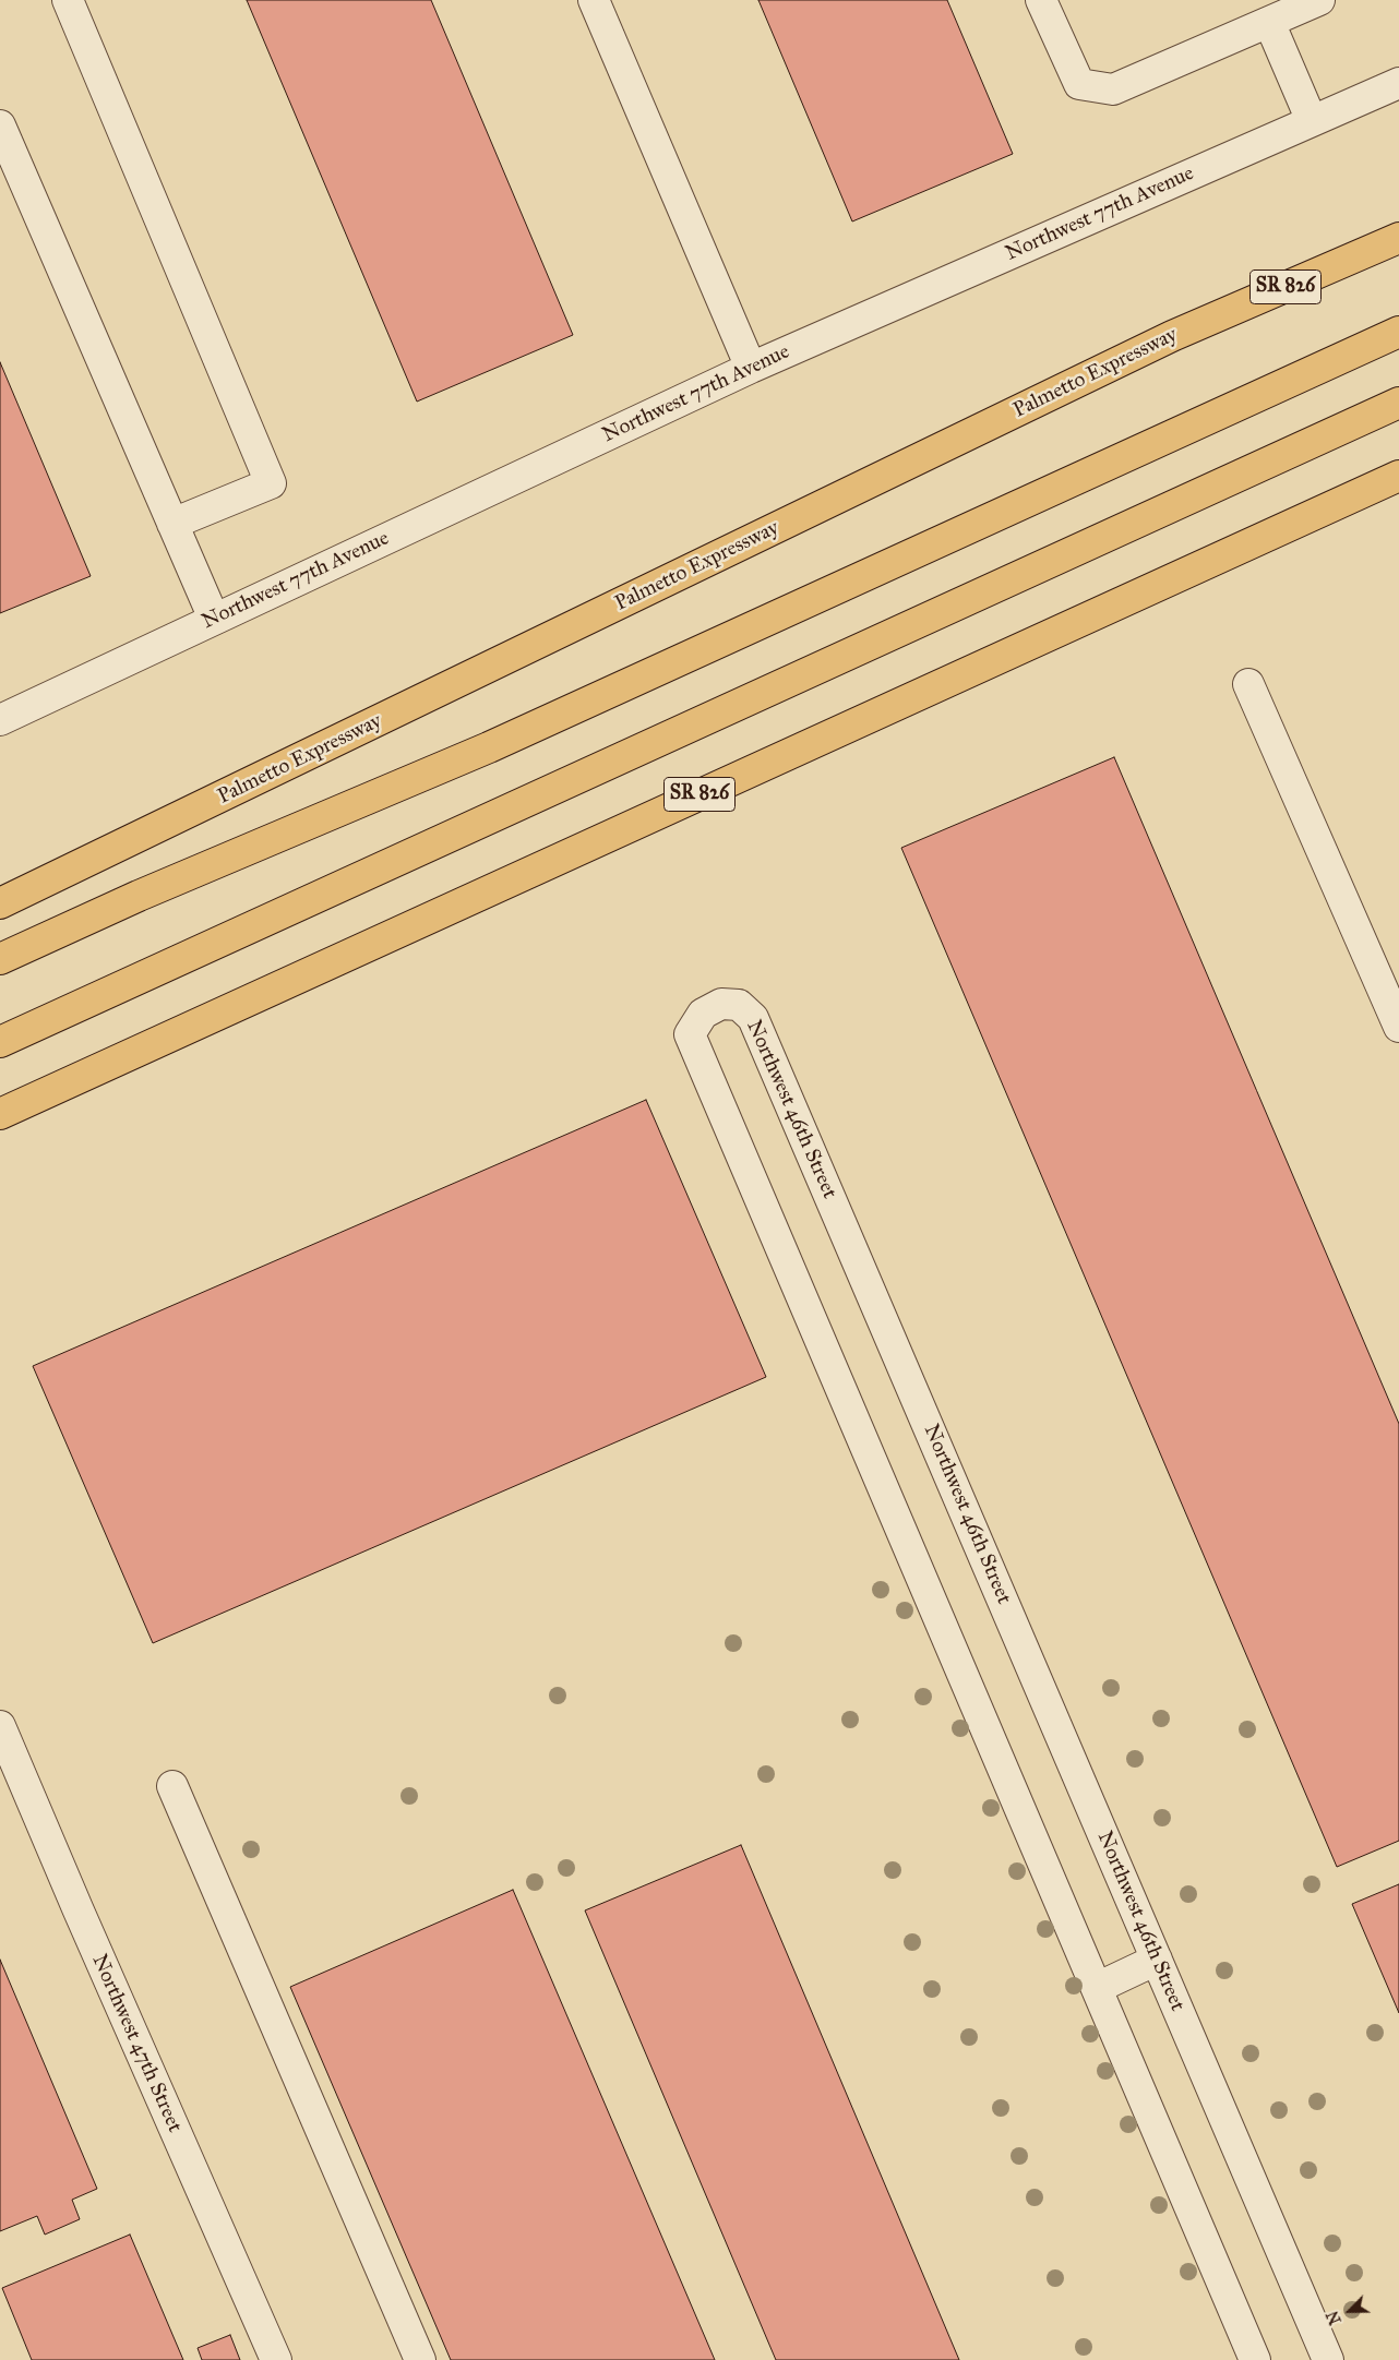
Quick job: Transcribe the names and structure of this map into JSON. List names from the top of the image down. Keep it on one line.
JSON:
{"streets":{"highway":["SR 826","Palmetto Expressway"],"street":["Northwest 77th Avenue","Northwest 46th Street","Northwest 47th Street"]},"north":"bottom left"}
